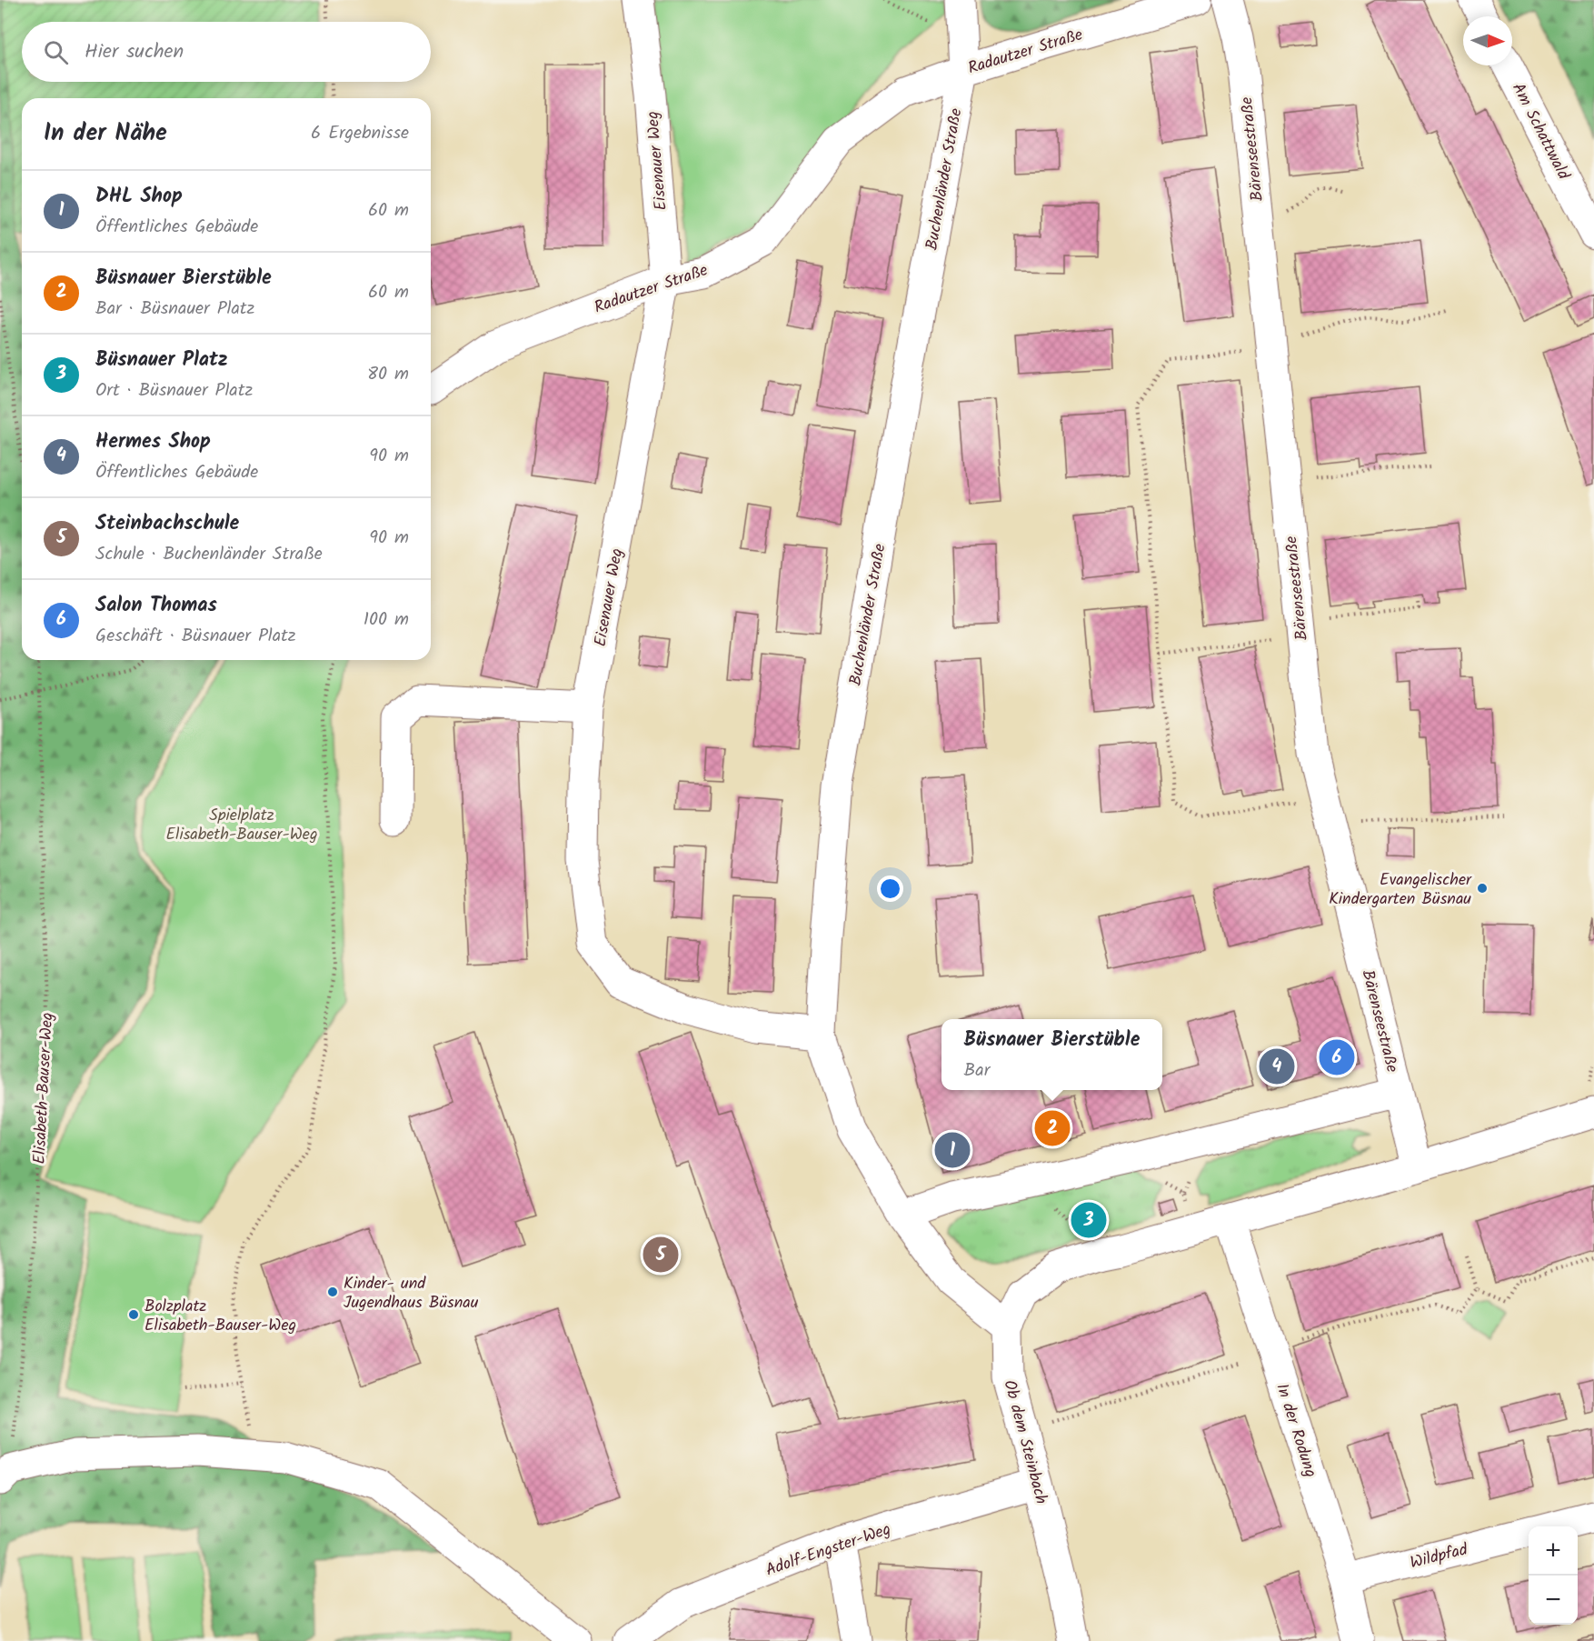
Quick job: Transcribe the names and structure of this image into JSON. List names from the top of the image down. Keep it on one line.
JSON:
{"streets":{"street":["Radautzer Straße","Am Schattwald","Bärenseestraße","Eisenauer Weg","Buchenländer Straße","In der Rodung","Ob dem Steinbach","Adolf-Engster-Weg","Wildpfad"],"path":["Elisabeth-Bauser-Weg"]},"crossings":[["Radautzer Straße","Eisenauer Weg"],["Radautzer Straße","Buchenländer Straße"],["Eisenauer Weg","Buchenländer Straße"],["In der Rodung","Wildpfad"],["Ob dem Steinbach","Adolf-Engster-Weg"]],"parks":["Spielplatz Elisabeth-Bauser-Weg"],"places":["Evangelischer Kindergarten Büsnau","Kinder- und Jugendhaus Büsnau","Bolzplatz Elisabeth-Bauser-Weg"],"north":"right","page":{"search":"Hier suchen","heading":["In der Nähe","6 Ergebnisse"],"list":[{"mark":"1","name":"DHL Shop","note":"Öffentliches Gebäude","value":"60 m"},{"mark":"2","name":"Büsnauer Bierstüble","note":"Bar · Büsnauer Platz","value":"60 m"},{"mark":"3","name":"Büsnauer Platz","note":"Ort · Büsnauer Platz","value":"80 m"},{"mark":"4","name":"Hermes Shop","note":"Öffentliches Gebäude","value":"90 m"},{"mark":"5","name":"Steinbachschule","note":"Schule · Buchenländer Straße","value":"90 m"},{"mark":"6","name":"Salon Thomas","note":"Geschäft · Büsnauer Platz","value":"100 m"}],"popup":["Büsnauer Bierstüble","Bar"],"pins":["6","4","2","1","3","5"],"map_buttons":["+","−"]}}
